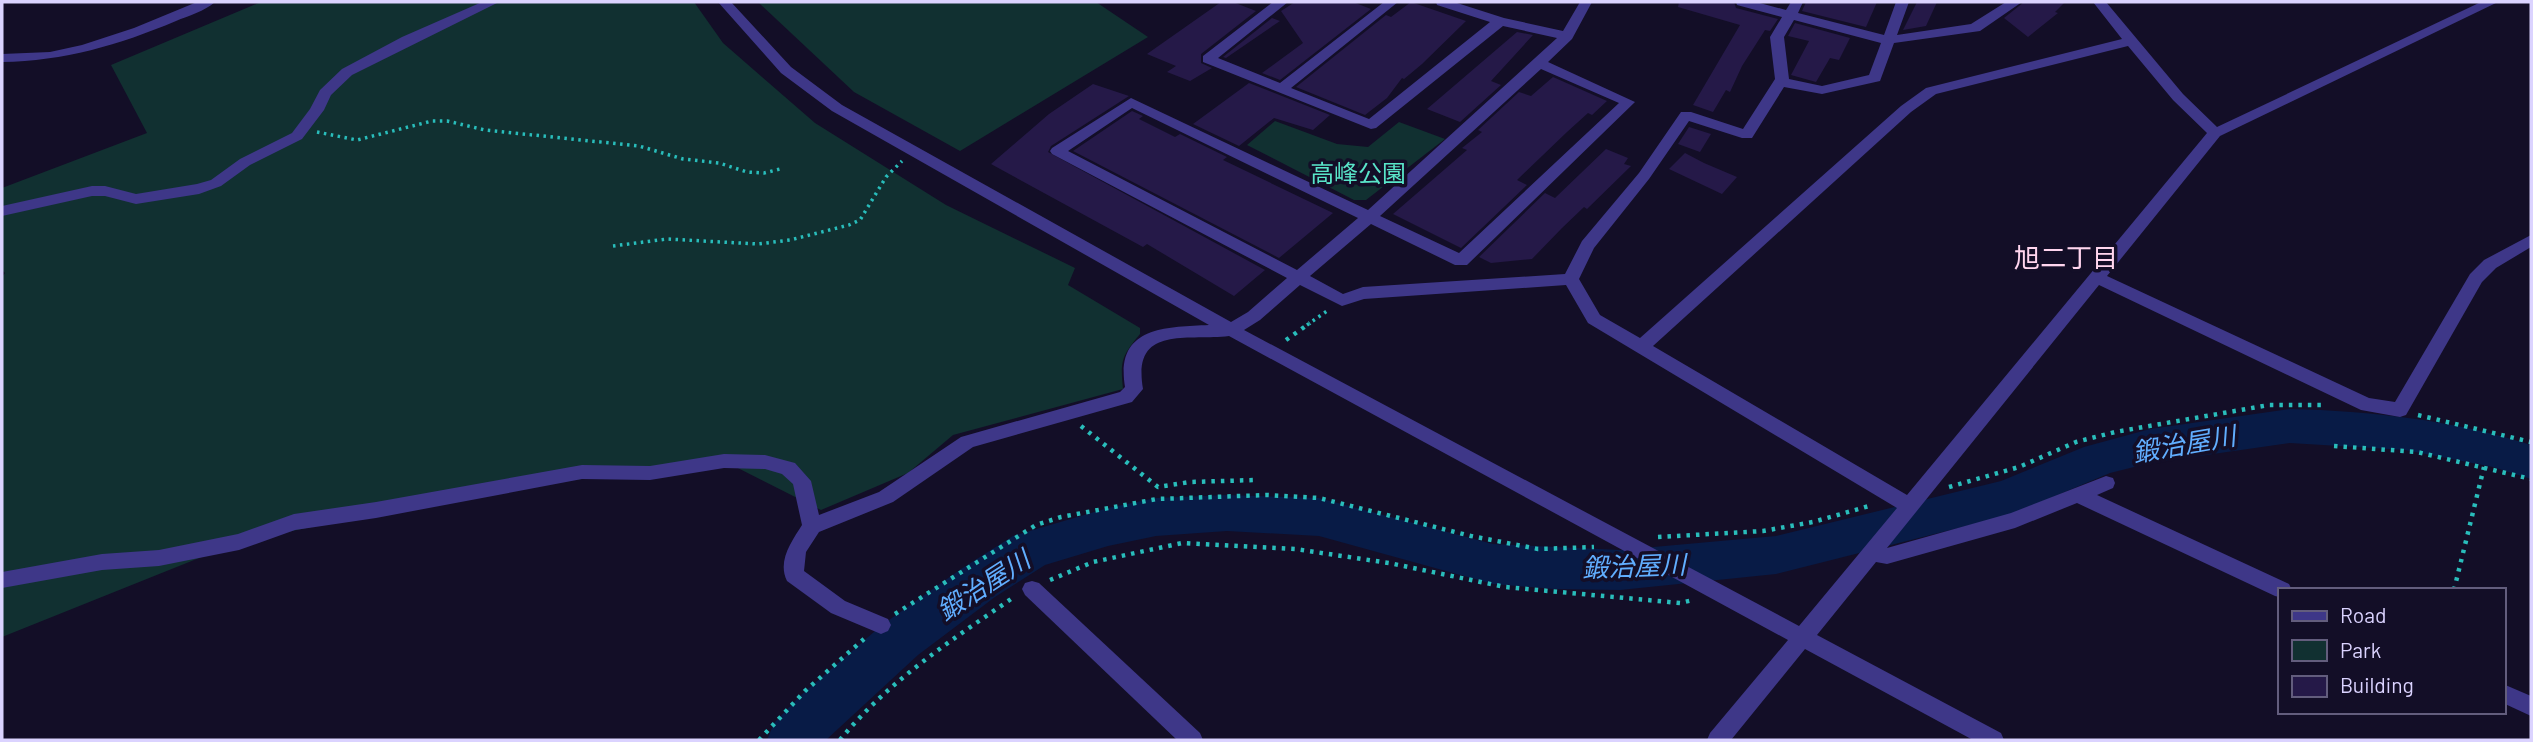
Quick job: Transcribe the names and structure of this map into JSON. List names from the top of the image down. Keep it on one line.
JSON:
{"districts":["旭二丁目"],"water":["鍛治屋川"],"parks":["高峰公園"],"legend":["Road","Park","Building"]}
